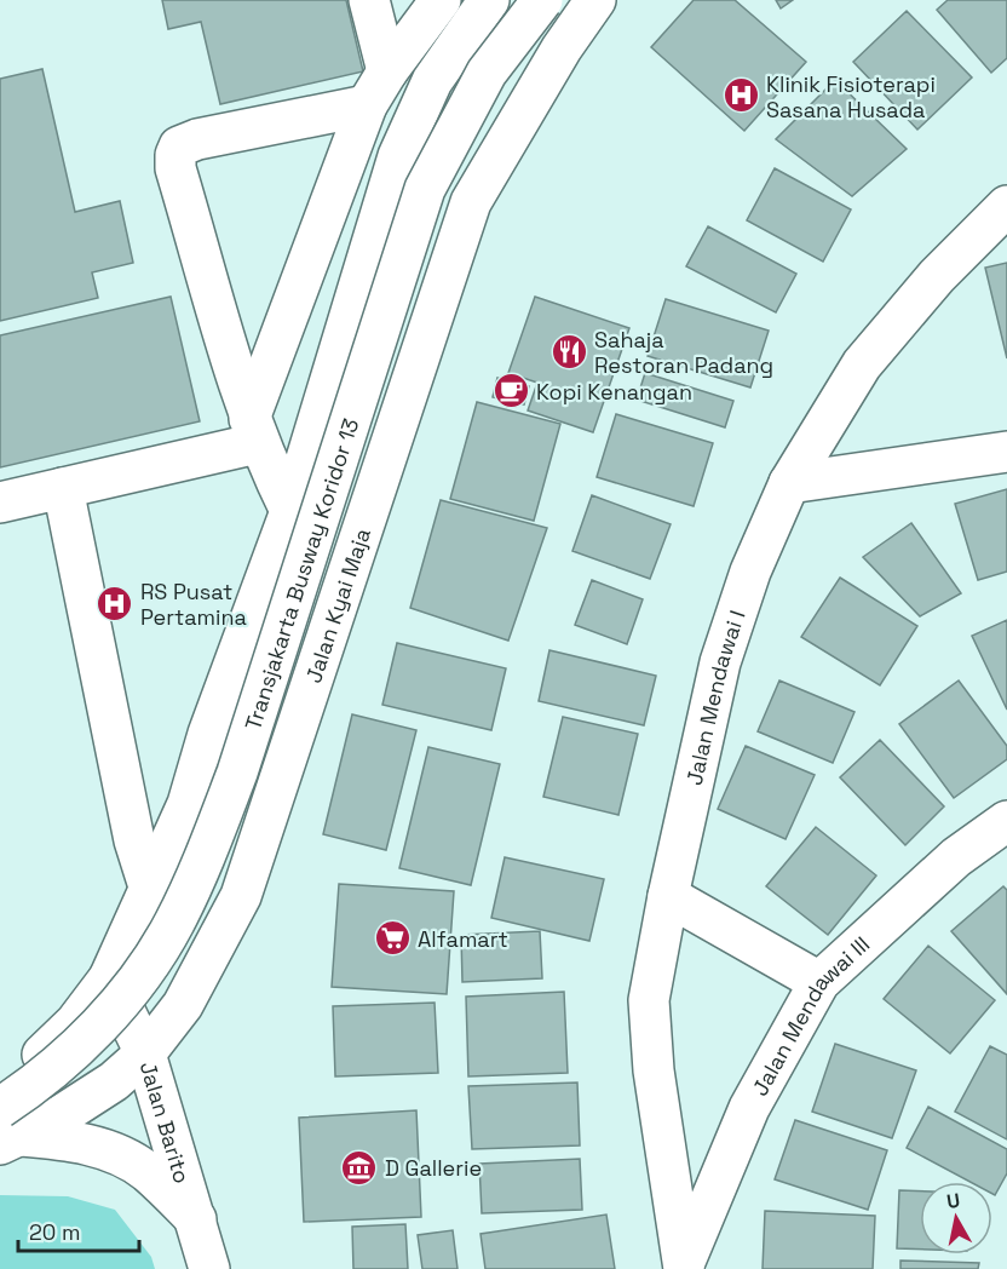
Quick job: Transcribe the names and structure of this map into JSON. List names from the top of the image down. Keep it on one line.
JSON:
{"streets":{"main road":["Transjakarta Busway Koridor 13","Jalan Kyai Maja","Jalan Mendawai I","Jalan Mendawai III","Jalan Barito"]},"crossings":[["Transjakarta Busway Koridor 13","Jalan Kyai Maja"],["Jalan Kyai Maja","Jalan Barito"],["Jalan Mendawai I","Jalan Mendawai III"]],"places":{"hospital":["Klinik Fisioterapi Sasana Husada","RS Pusat Pertamina"],"restaurant":["Sahaja Restoran Padang"],"cafe":["Kopi Kenangan"],"supermarket":["Alfamart"],"museum":["D Gallerie"]},"scale_bar":"20 m","north":"top"}
